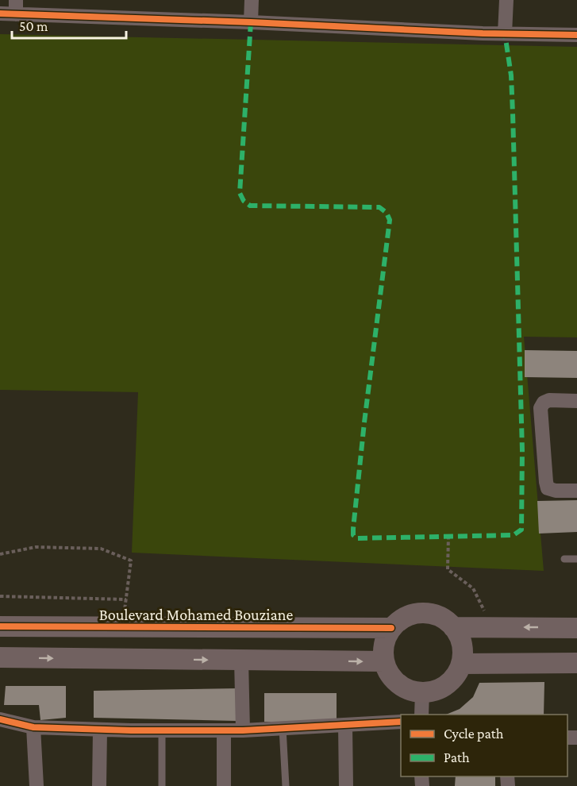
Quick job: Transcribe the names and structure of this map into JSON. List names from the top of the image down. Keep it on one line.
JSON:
{"streets":{"street":["Boulevard Mohamed Bouziane"]},"legend":["Cycle path","Path"],"scale_bar":"50 m"}
